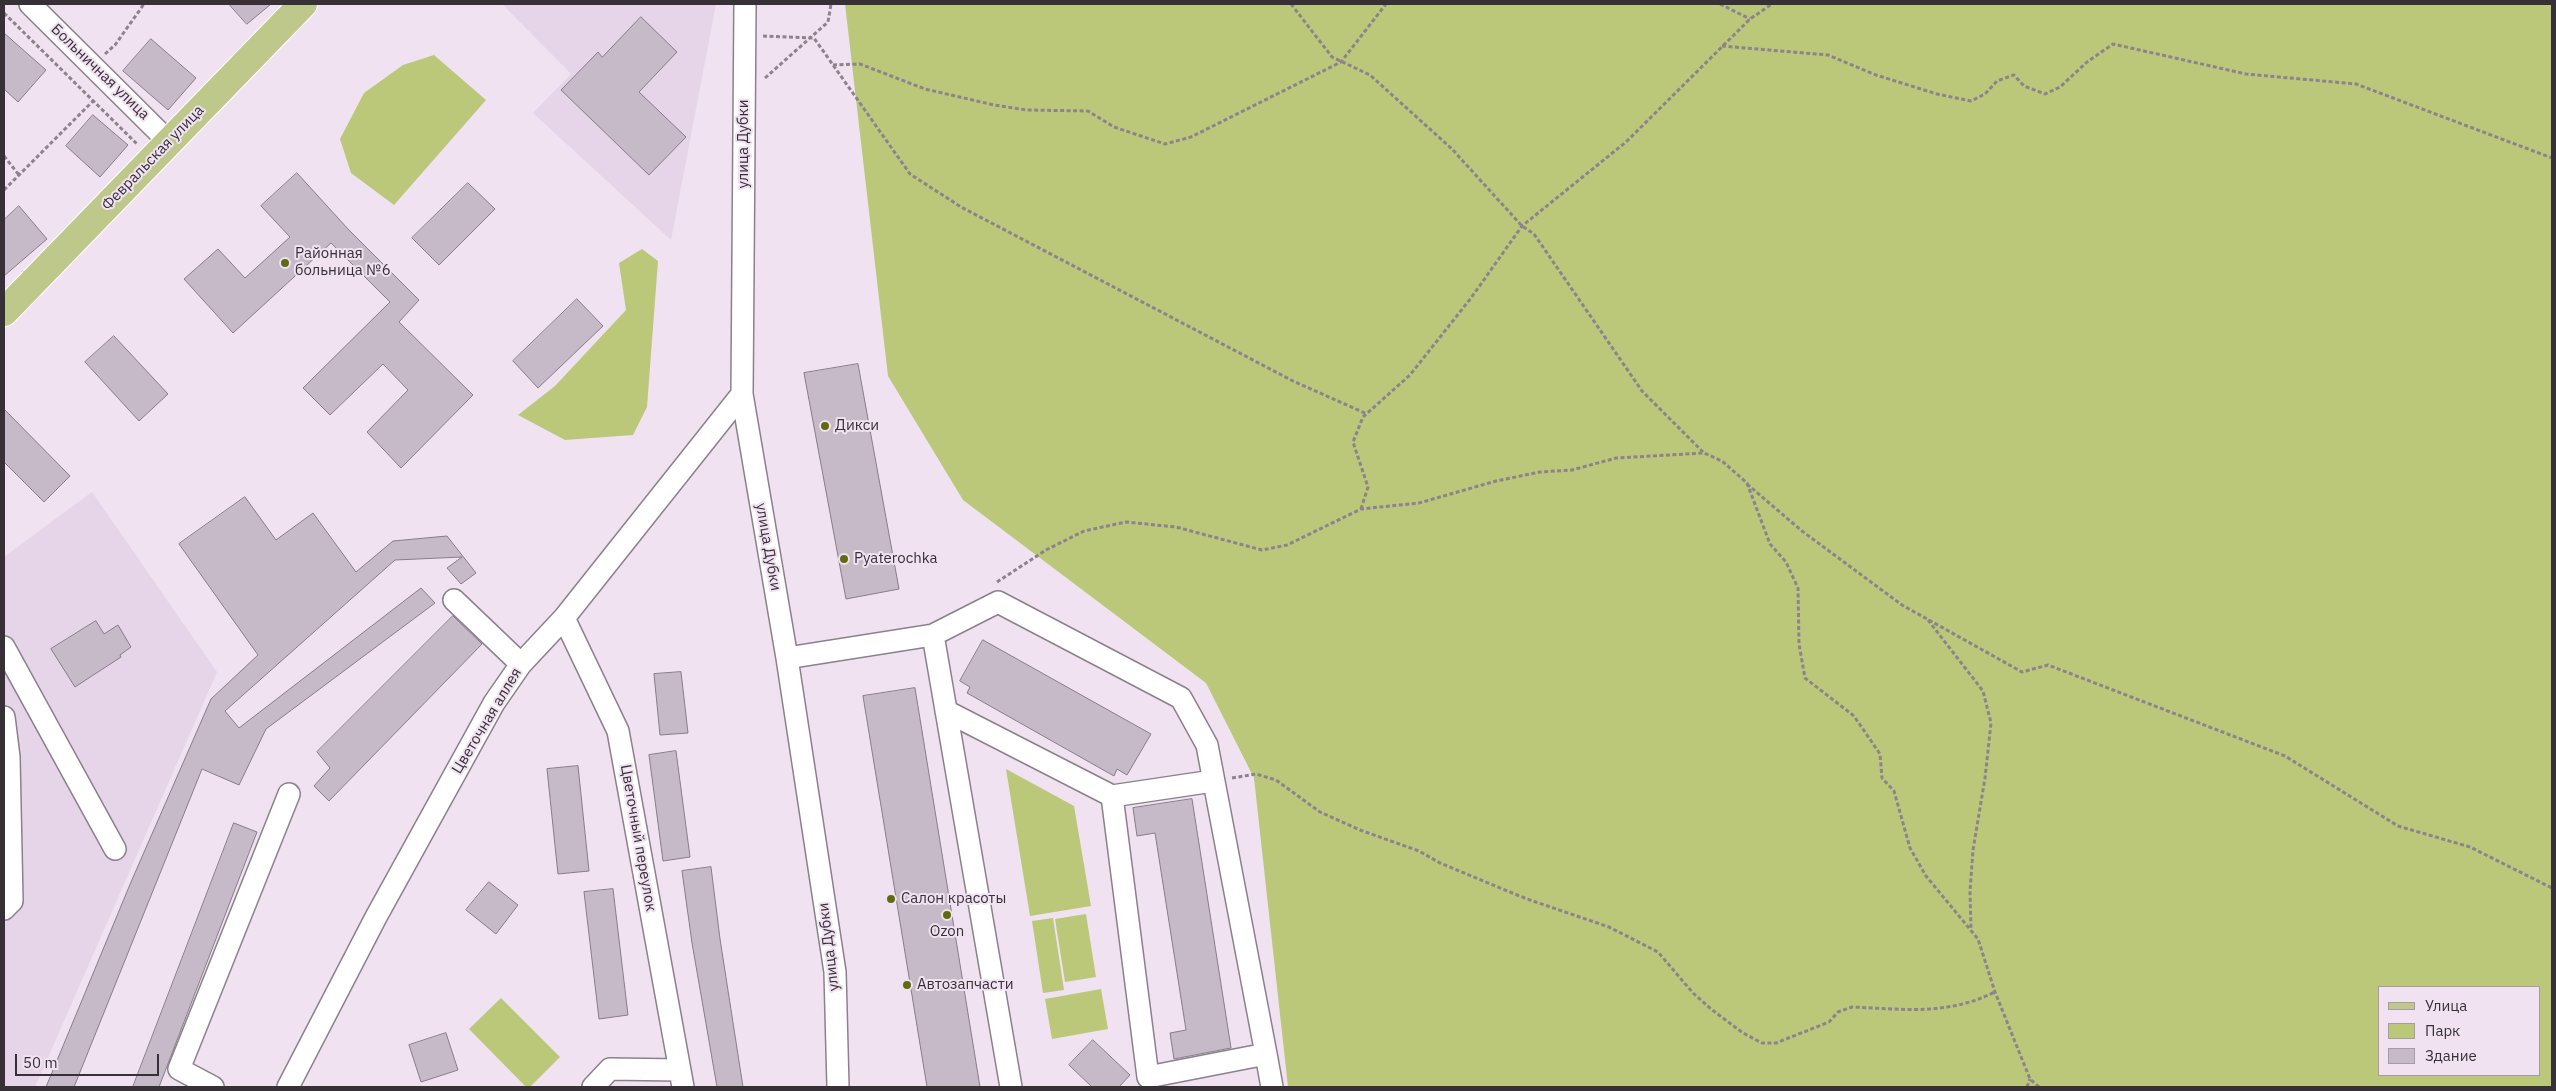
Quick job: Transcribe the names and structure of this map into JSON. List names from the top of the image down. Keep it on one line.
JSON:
{"streets":{"main road":["Февральская улица"],"street":["Больничная улица","улица Дубки","Цветочная аллея","Цветочный переулок"]},"crossings":[["Больничная улица","Февральская улица"],["улица Дубки","Цветочная аллея"],["Цветочная аллея","Цветочный переулок"]],"places":["Районная больница №6","Дикси","Pyaterochka","Салон красоты","Ozon","Автозапчасти"],"legend":["Улица","Парк","Здание"],"scale_bar":"50 m"}
